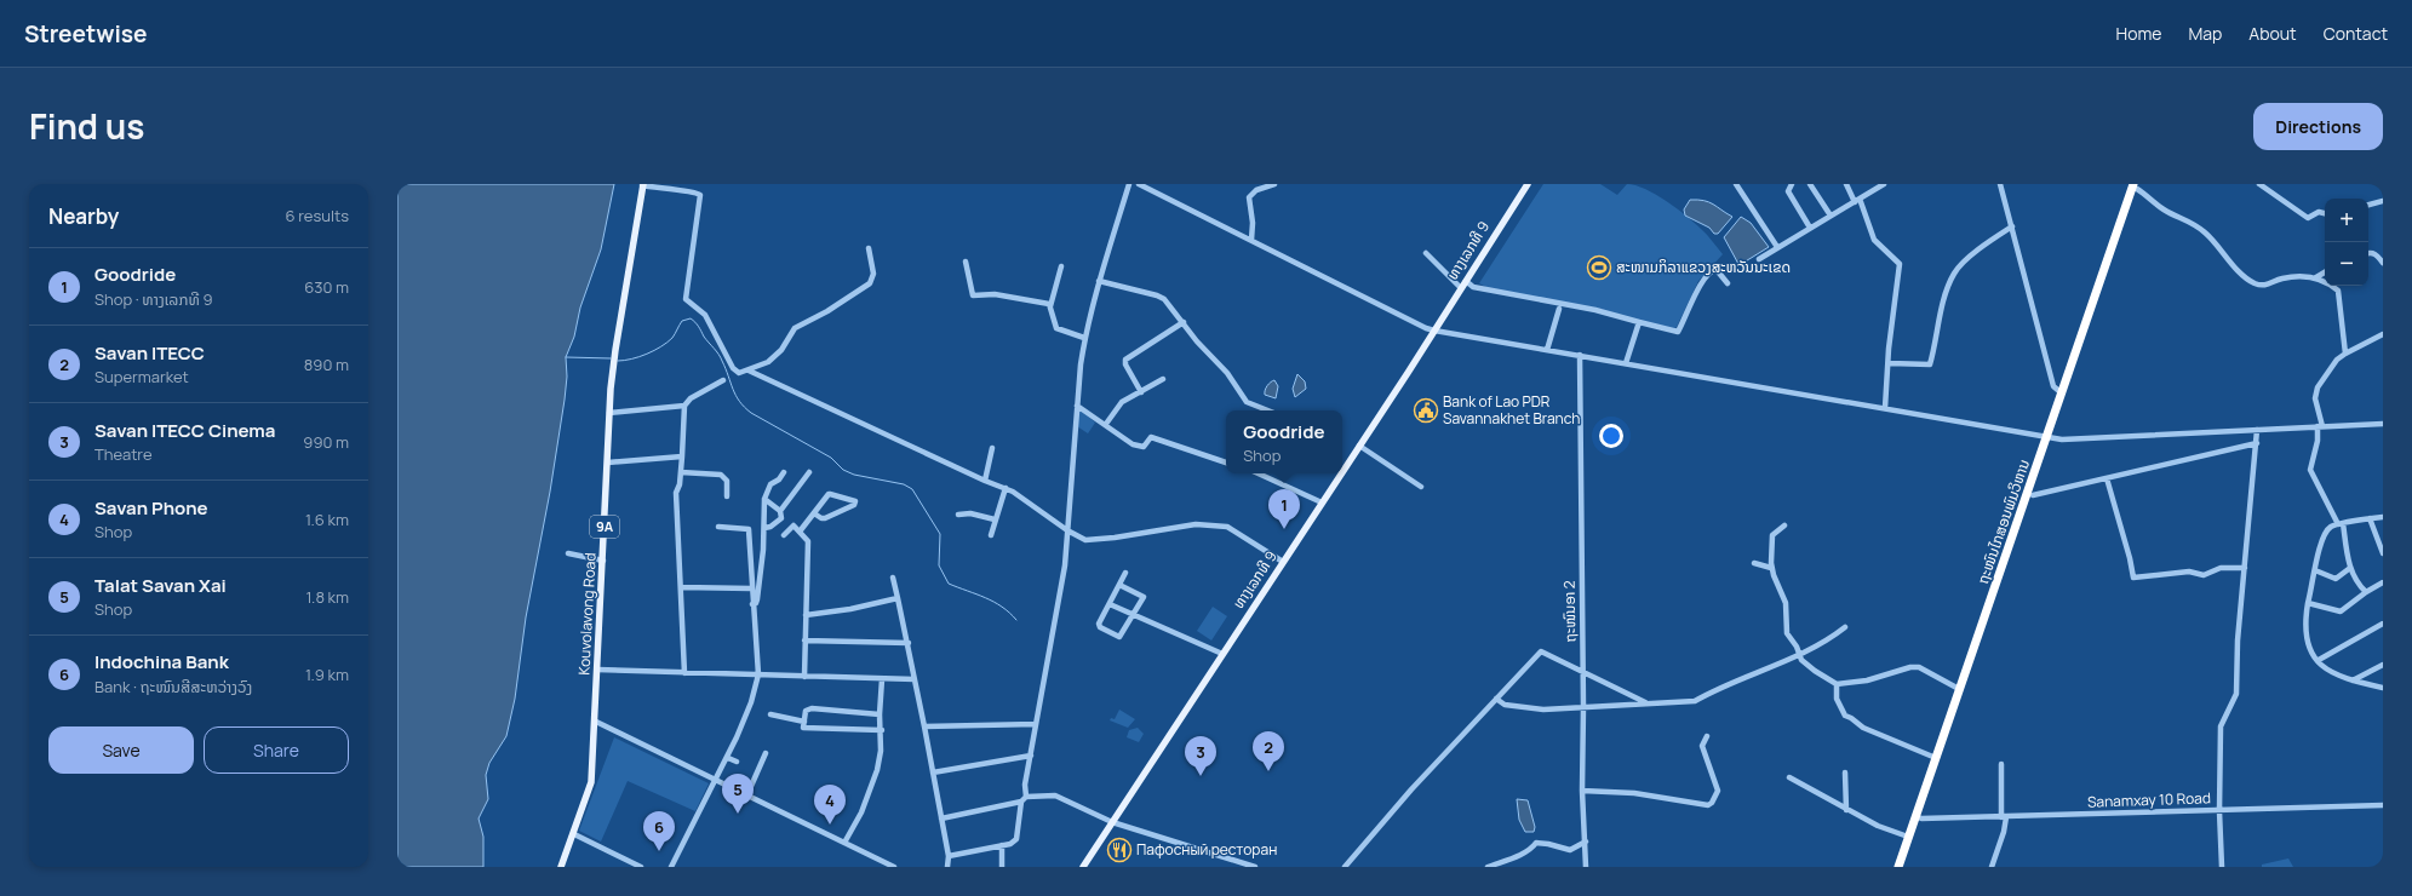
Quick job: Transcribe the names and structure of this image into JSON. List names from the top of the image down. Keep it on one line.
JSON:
{"streets":{"highway":["ຖະໜົນໄກສອນພົມວິຫານ"],"main road":["ທາງເລກທີ 9","9A","Kouvolavong Road"],"street":["ຖະໜົນອາ 2","Sanamxay 10 Road"]},"crossings":[["ຖະໜົນໄກສອນພົມວິຫານ","Sanamxay 10 Road"]],"places":{"sports":["ສະໜາມກິລາແຂວງສະຫວັນນະເຂດ"],"public building":["Bank of Lao PDR Savannakhet Branch"],"restaurant":["Пафосный ресторан"]},"page":{"header":"Streetwise","nav":["Home","Map","About","Contact"],"title":"Find us","buttons":["Directions",["Save","Share"]],"heading":["Nearby","6 results"],"map_buttons":["+","−"],"list":[{"mark":"1","name":"Goodride","note":"Shop · ທາງເລກທີ 9","value":"630 m"},{"mark":"2","name":"Savan ITECC","note":"Supermarket","value":"890 m"},{"mark":"3","name":"Savan ITECC Cinema","note":"Theatre","value":"990 m"},{"mark":"4","name":"Savan Phone","note":"Shop","value":"1.6 km"},{"mark":"5","name":"Talat Savan Xai","note":"Shop","value":"1.8 km"},{"mark":"6","name":"Indochina Bank","note":"Bank · ຖະໜົນສີສະຫວ່າງວົງ","value":"1.9 km"}],"popup":["Goodride","Shop"],"pins":["1","2","3","5","4","6"]}}
